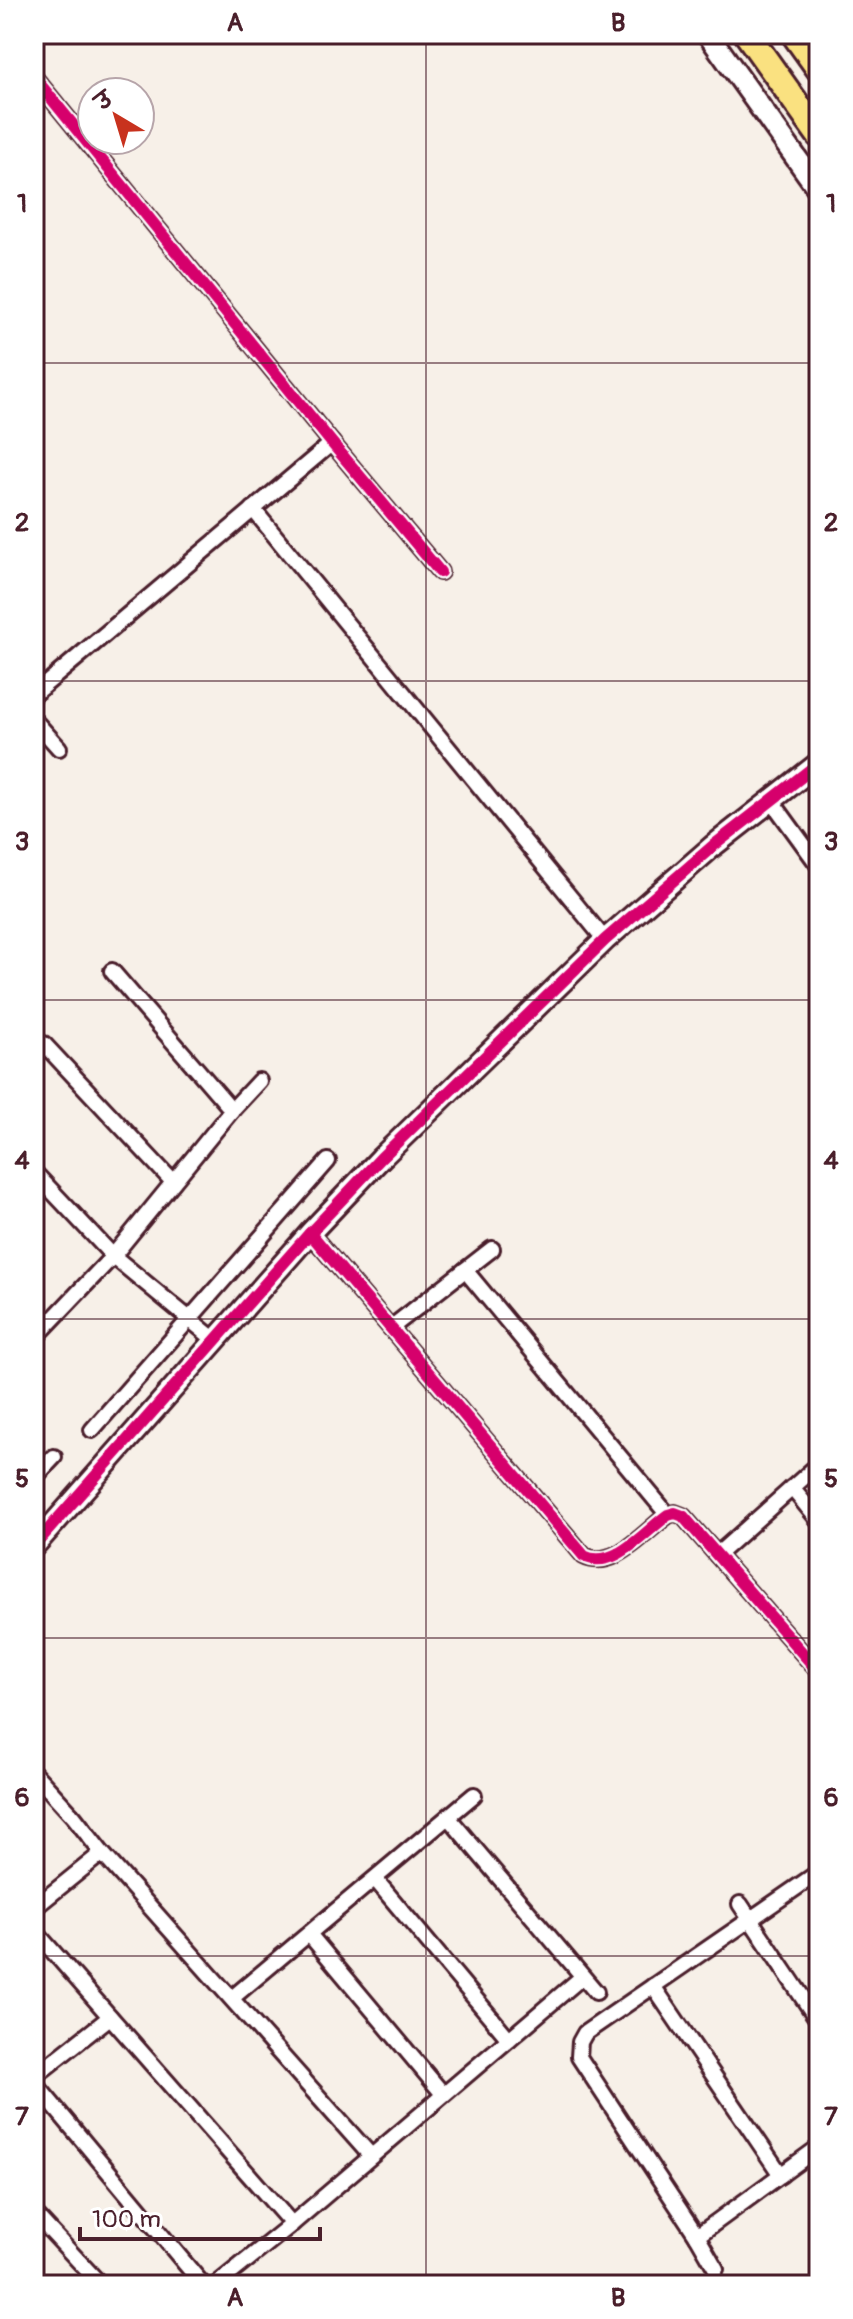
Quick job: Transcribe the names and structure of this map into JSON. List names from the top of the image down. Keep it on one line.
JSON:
{"scale_bar":"100 m","north":"top left","grid":{"columns":["A","B"],"rows":["1","2","3","4","5","6","7"]}}
